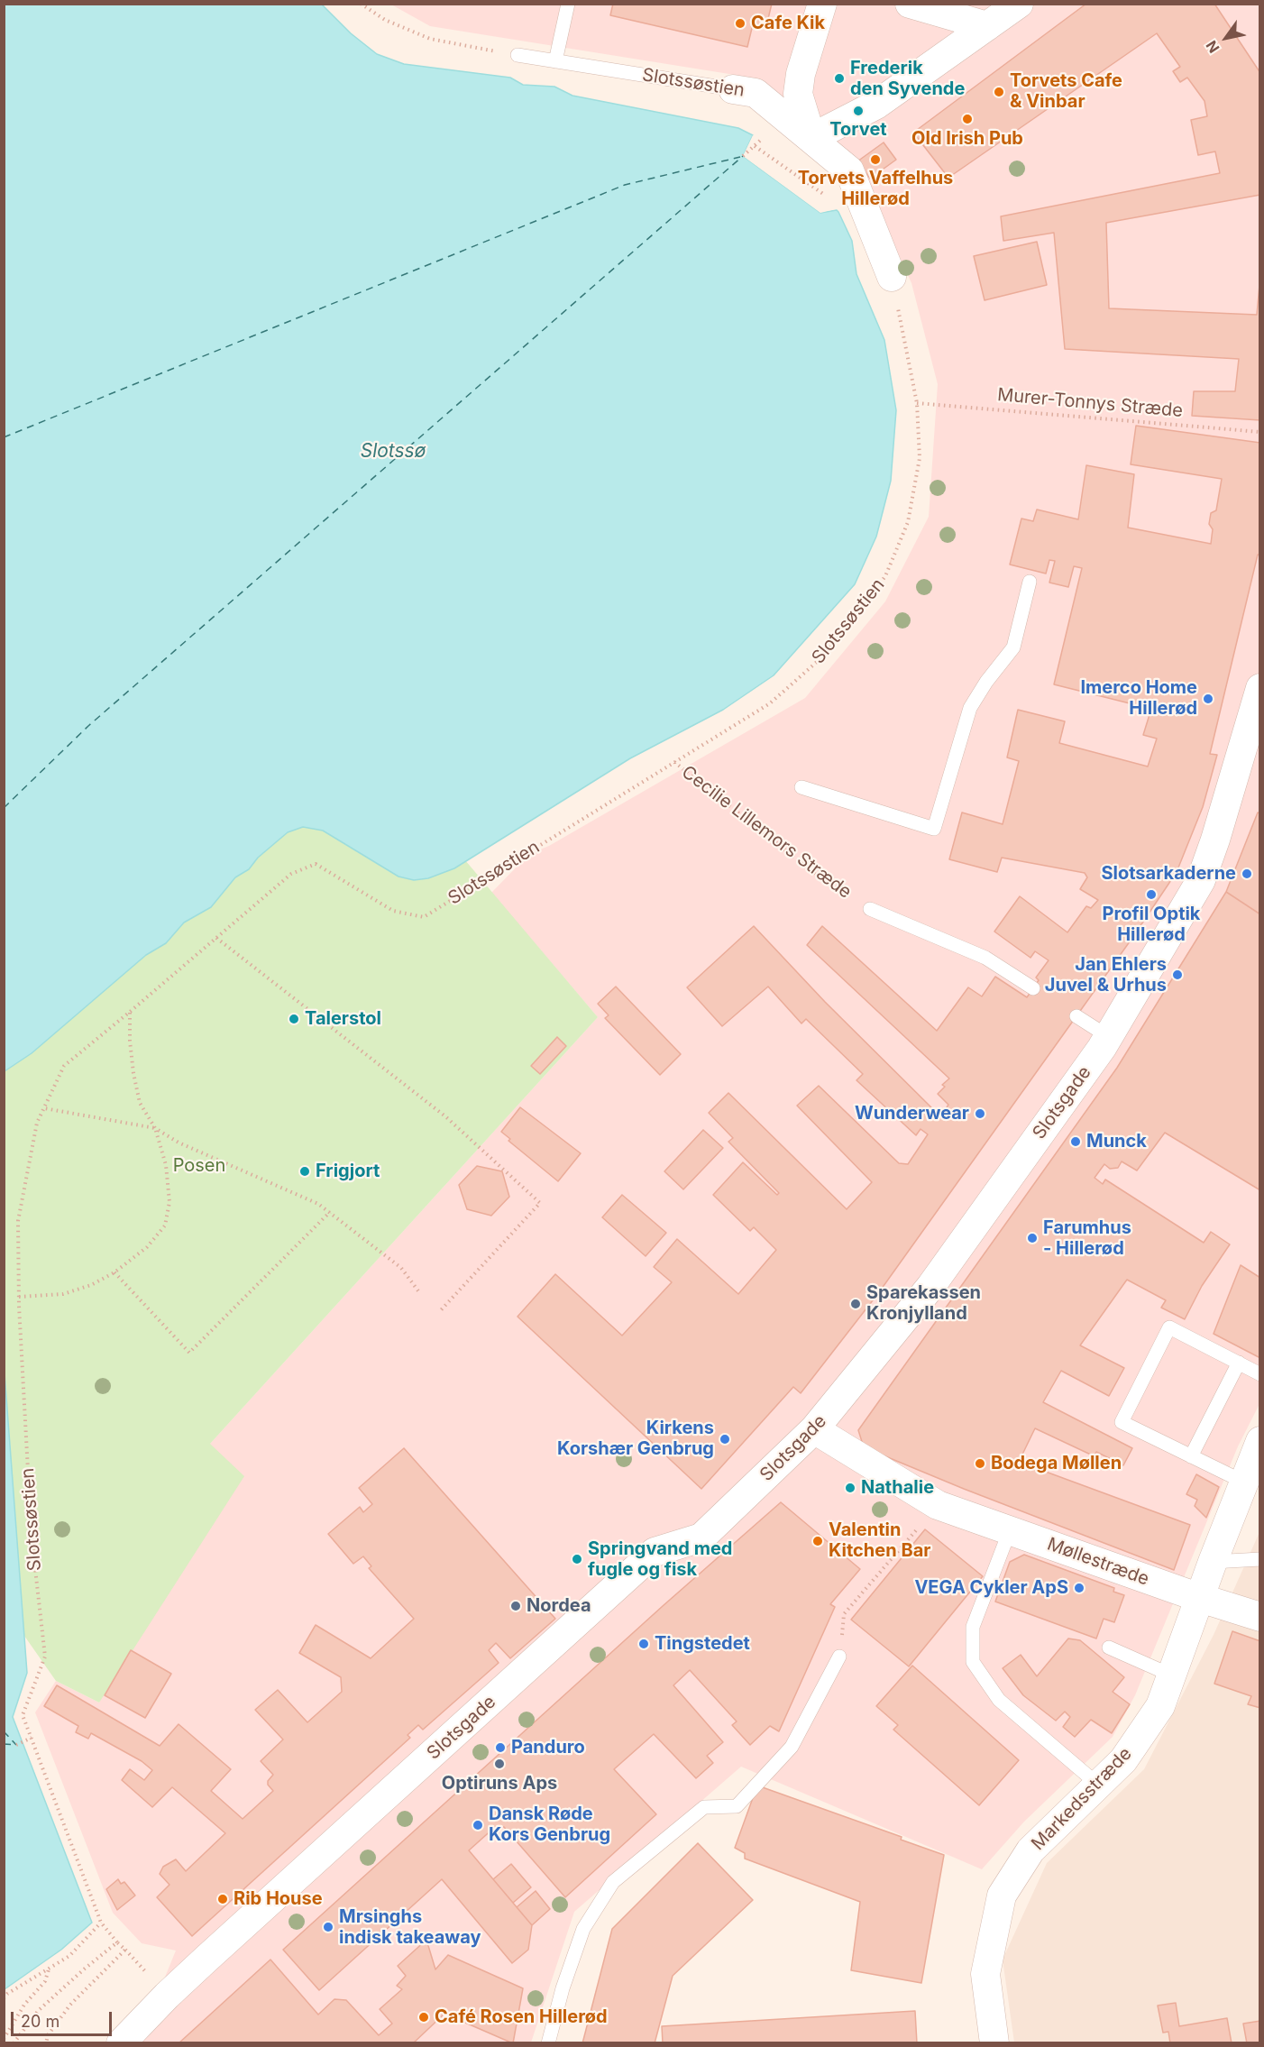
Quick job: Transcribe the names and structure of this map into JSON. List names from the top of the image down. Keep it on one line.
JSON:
{"streets":{"street":["Slotssøstien","Slotsgade","Møllestræde","Markedsstræde"],"lane":["Cecilie Lillemors Stræde"],"path":["Murer-Tonnys Stræde"]},"crossings":[["Slotssøstien","Murer-Tonnys Stræde"],["Slotssøstien","Cecilie Lillemors Stræde"],["Slotsgade","Møllestræde"],["Møllestræde","Markedsstræde"]],"water":["Slotssø"],"parks":["Posen"],"places":["Cafe Kik","Frederik den Syvende","Torvets Cafe & Vinbar","Torvet","Old Irish Pub","Torvets Vaffelhus Hillerød","Imerco Home Hillerød","Slotsarkaderne","Profil Optik Hillerød","Jan Ehlers Juvel & Urhus","Talerstol","Wunderwear","Munck","Frigjort","Farumhus - Hillerød","Sparekassen Kronjylland","Kirkens Korshær Genbrug","Bodega Møllen","Nathalie","Valentin Kitchen Bar","Springvand med fugle og fisk","VEGA Cykler ApS","Nordea","Tingstedet","Panduro","Optiruns Aps","Dansk Røde Kors Genbrug","Rib House","Mrsinghs indisk takeaway","Café Rosen Hillerød"],"scale_bar":"20 m","north":"bottom left"}
